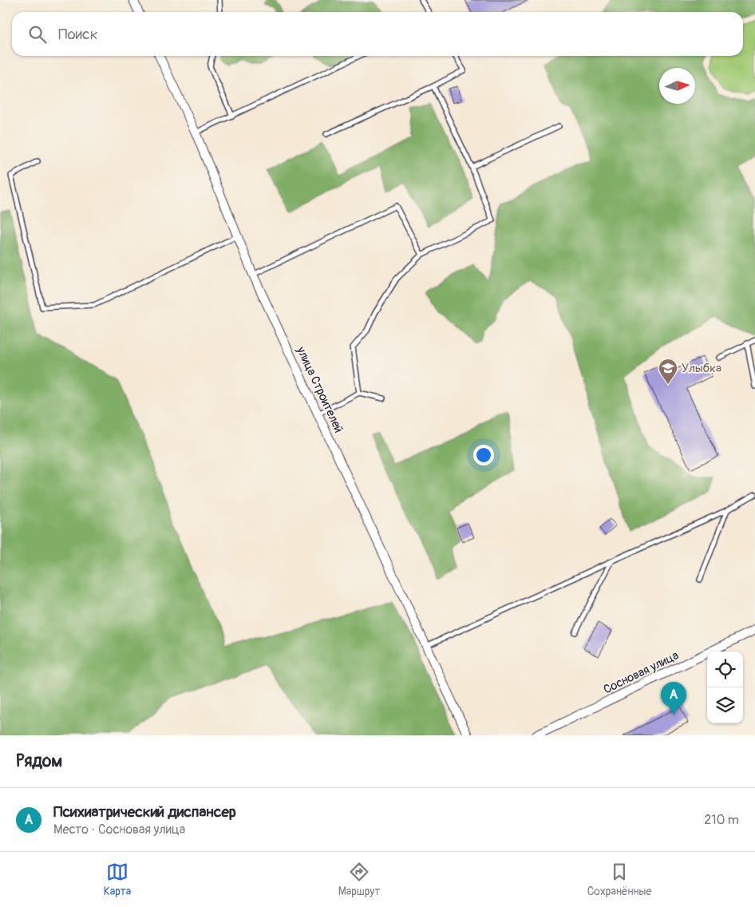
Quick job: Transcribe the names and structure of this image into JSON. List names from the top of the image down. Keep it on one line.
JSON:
{"streets":{"street":["улица Строителей","Сосновая улица"]},"places":{"school or university":["Улыбка"]},"north":"right","page":{"search":"Поиск","pins":"A","heading":"Рядом","list":[{"mark":"A","name":"Психиатрический диспансер","note":"Место · Сосновая улица","value":"210 m"}],"nav":["Карта","Маршрут","Сохранённые"]}}
